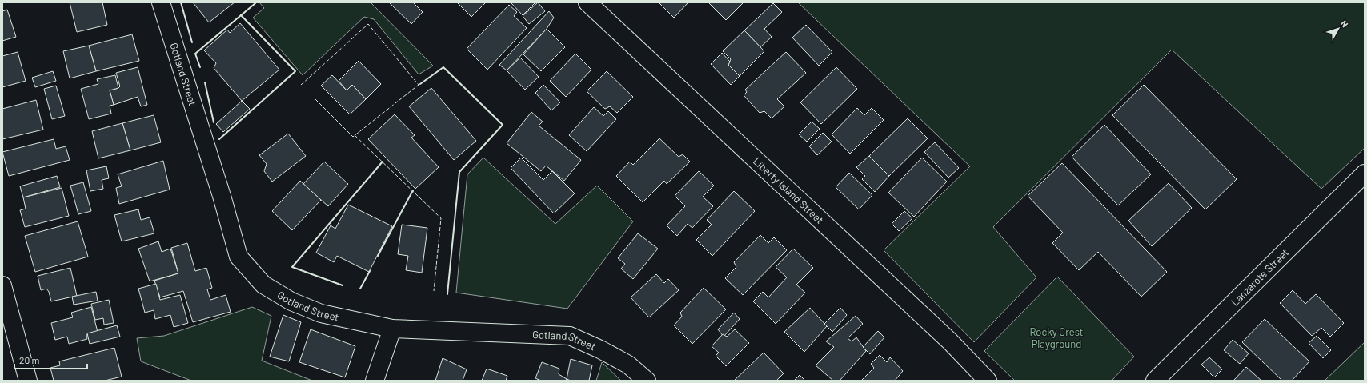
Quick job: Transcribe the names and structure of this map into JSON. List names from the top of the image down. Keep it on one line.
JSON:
{"streets":{"street":["Gotland Street","Liberty Island Street","Lanzarote Street"]},"parks":["Rocky Crest Playground"],"scale_bar":"20 m","north":"top right"}
